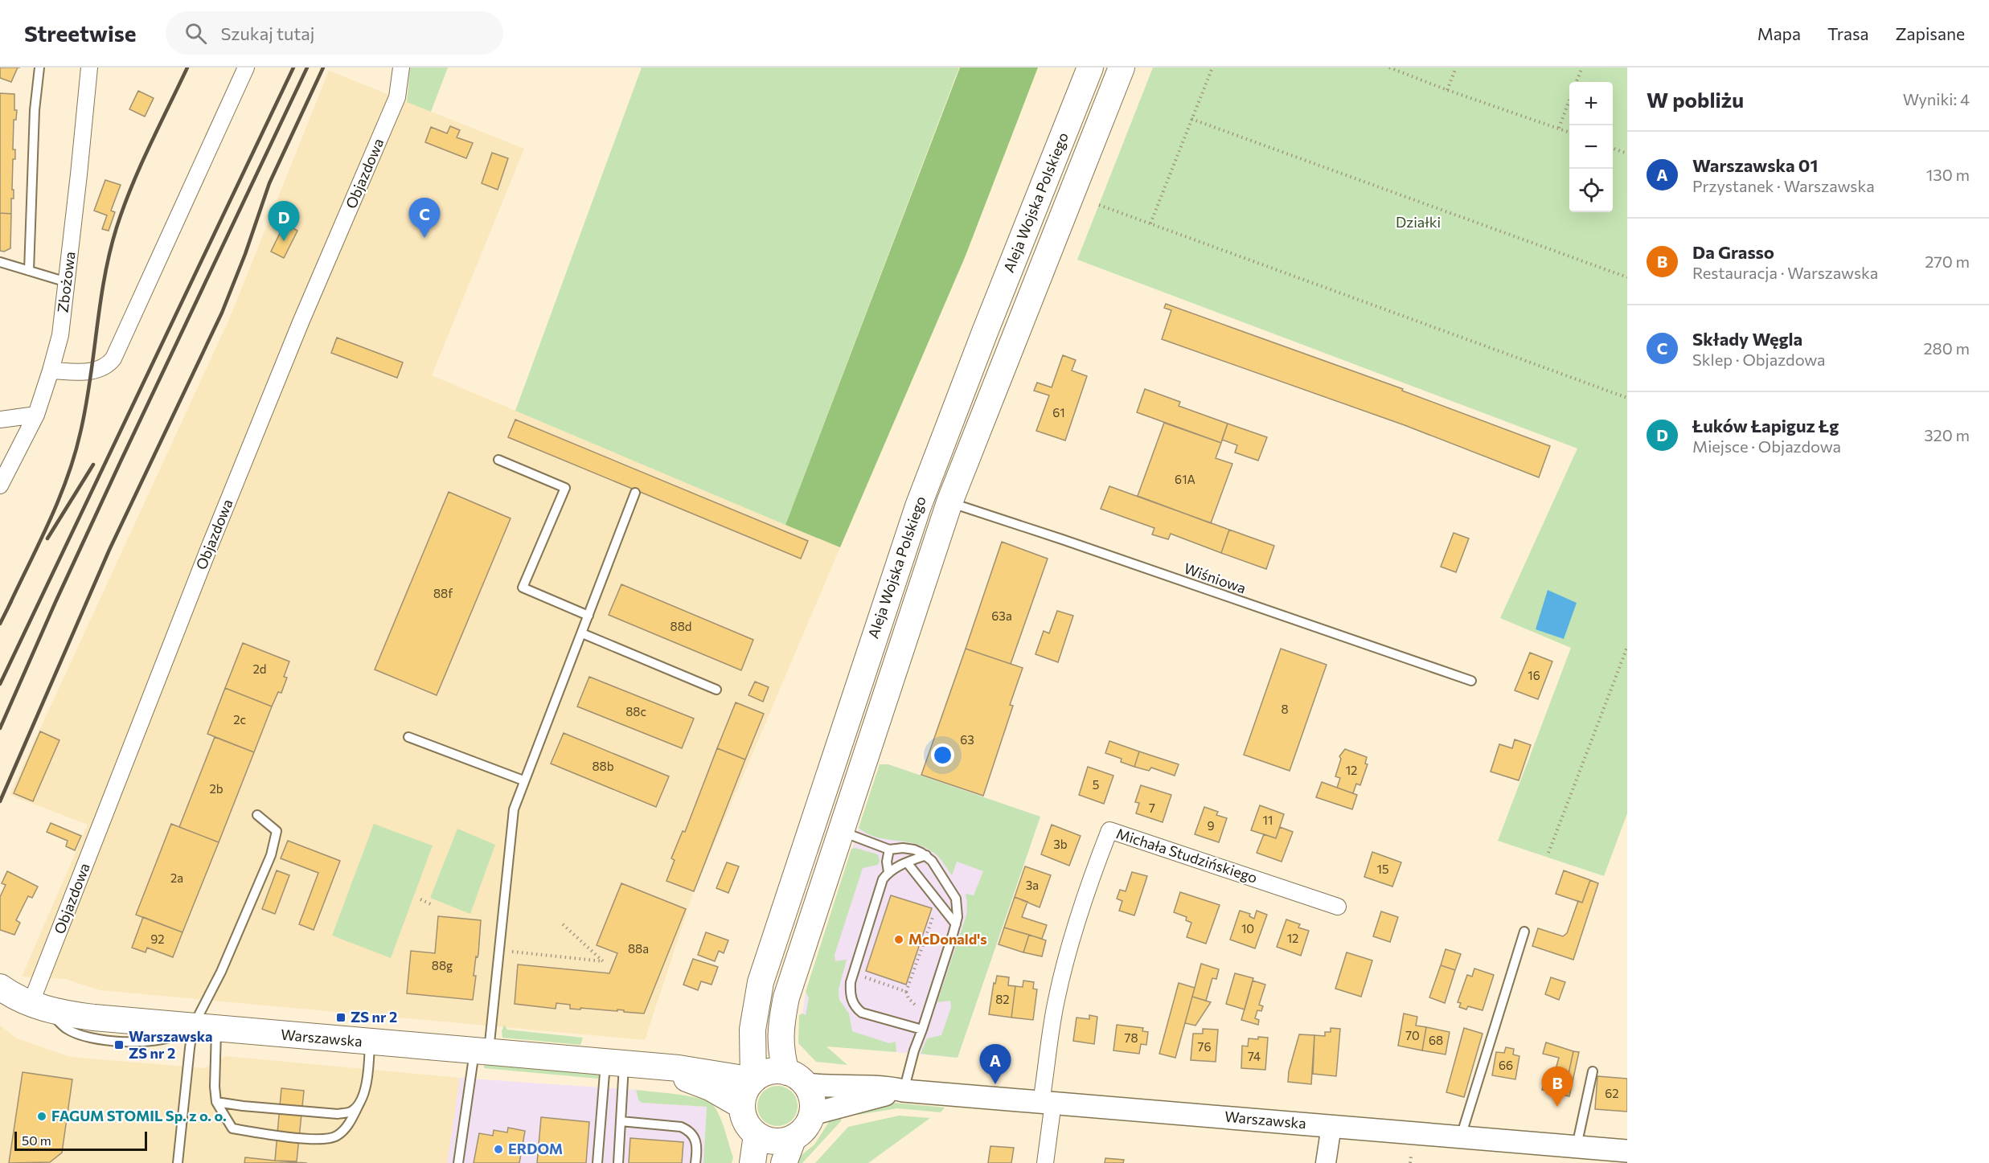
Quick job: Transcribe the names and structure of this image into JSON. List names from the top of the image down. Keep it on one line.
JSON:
{"streets":{"main road":["Aleja Wojska Polskiego","Warszawska"],"street":["Objazdowa","Zbożowa","Michała Studzińskiego"],"lane":["Wiśniowa"]},"crossings":[["Objazdowa","Warszawska"],["Aleja Wojska Polskiego","Wiśniowa"],["Aleja Wojska Polskiego","Warszawska"],["Michała Studzińskiego","Warszawska"]],"parks":["Działki"],"places":{"other":["McDonald's","FAGUM STOMIL Sp. z o. o.","ERDOM"],"transit":["ZS nr 2","Warszawska ZS nr 2"]},"house_numbers":["61","61A","88f","63a","88d","2d","16","8","88c","2c","63","88b","12","5","2b","7","11","9","3b","15","2a","3a","10","12","92","88a","88g","82","70","78","68","76","74","66","62"],"scale_bar":"50 m","page":{"header":"Streetwise","search":"Szukaj tutaj","nav":["Mapa","Trasa","Zapisane"],"heading":["W pobliżu","Wyniki: 4"],"map_buttons":["+","−"],"list":[{"mark":"A","name":"Warszawska 01","note":"Przystanek · Warszawska","value":"130 m"},{"mark":"B","name":"Da Grasso","note":"Restauracja · Warszawska","value":"270 m"},{"mark":"C","name":"Składy Węgla","note":"Sklep · Objazdowa","value":"280 m"},{"mark":"D","name":"Łuków Łapiguz Łg","note":"Miejsce · Objazdowa","value":"320 m"}],"pins":["C","D","A","B"],"scale":"50 m"}}
